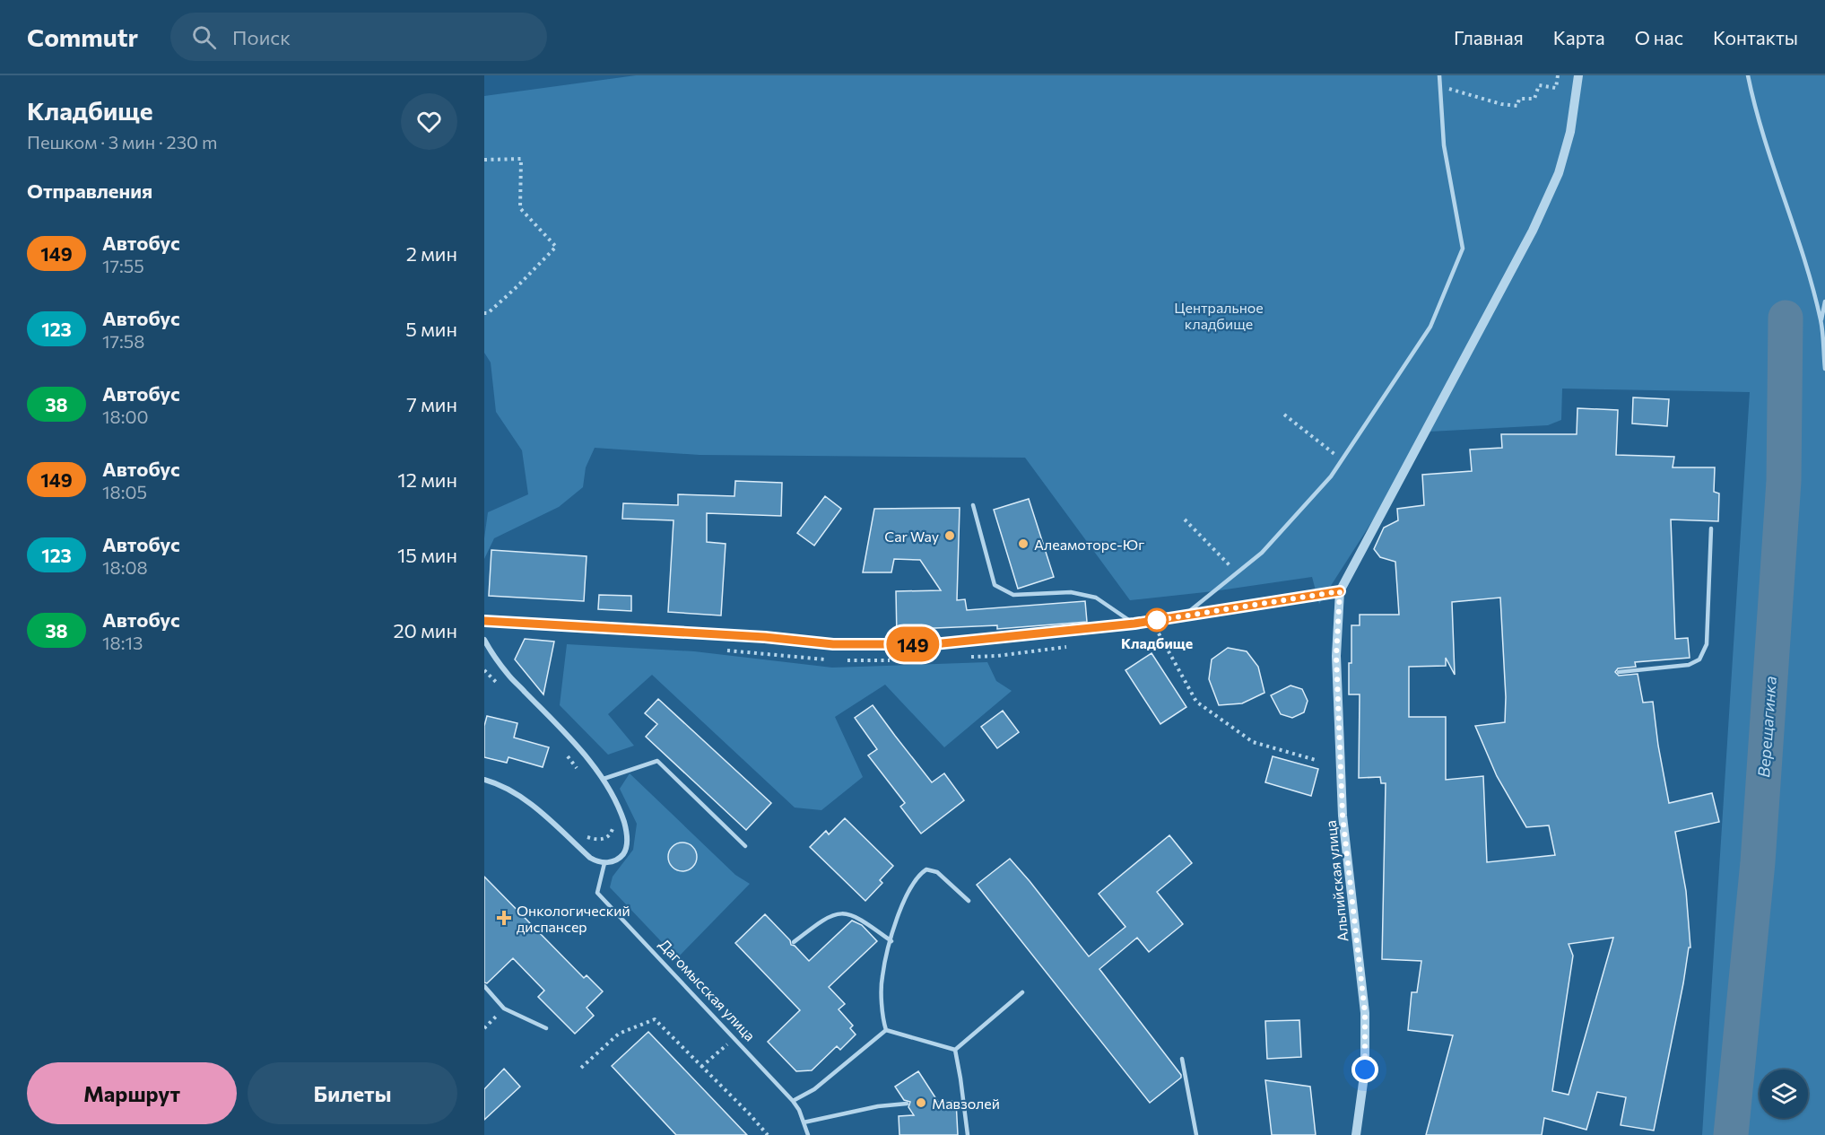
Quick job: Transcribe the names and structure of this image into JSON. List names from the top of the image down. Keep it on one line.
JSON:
{"streets":{"street":["Альпийская улица"],"lane":["Дагомысская улица"]},"water":["Верещагинка"],"parks":["Центральное кладбище"],"places":{"other":["Car Way","Алеамоторс-Юг","Кладбище","Мавзолей"],"health":["Онкологический диспансер"]},"lines":["bus line 149"],"page":{"header":"Commutr","search":"Поиск","nav":["Главная","Карта","О нас","Контакты"],"heading":[["Кладбище","Пешком · 3 мин · 230 m"],"Отправления"],"on_map":"149","list":[{"mark":"149","name":"Автобус","note":"17:55","value":"2 мин"},{"mark":"123","name":"Автобус","note":"17:58","value":"5 мин"},{"mark":"38","name":"Автобус","note":"18:00","value":"7 мин"},{"mark":"149","name":"Автобус","note":"18:05","value":"12 мин"},{"mark":"123","name":"Автобус","note":"18:08","value":"15 мин"},{"mark":"38","name":"Автобус","note":"18:13","value":"20 мин"}],"buttons":["Маршрут","Билеты"]}}
